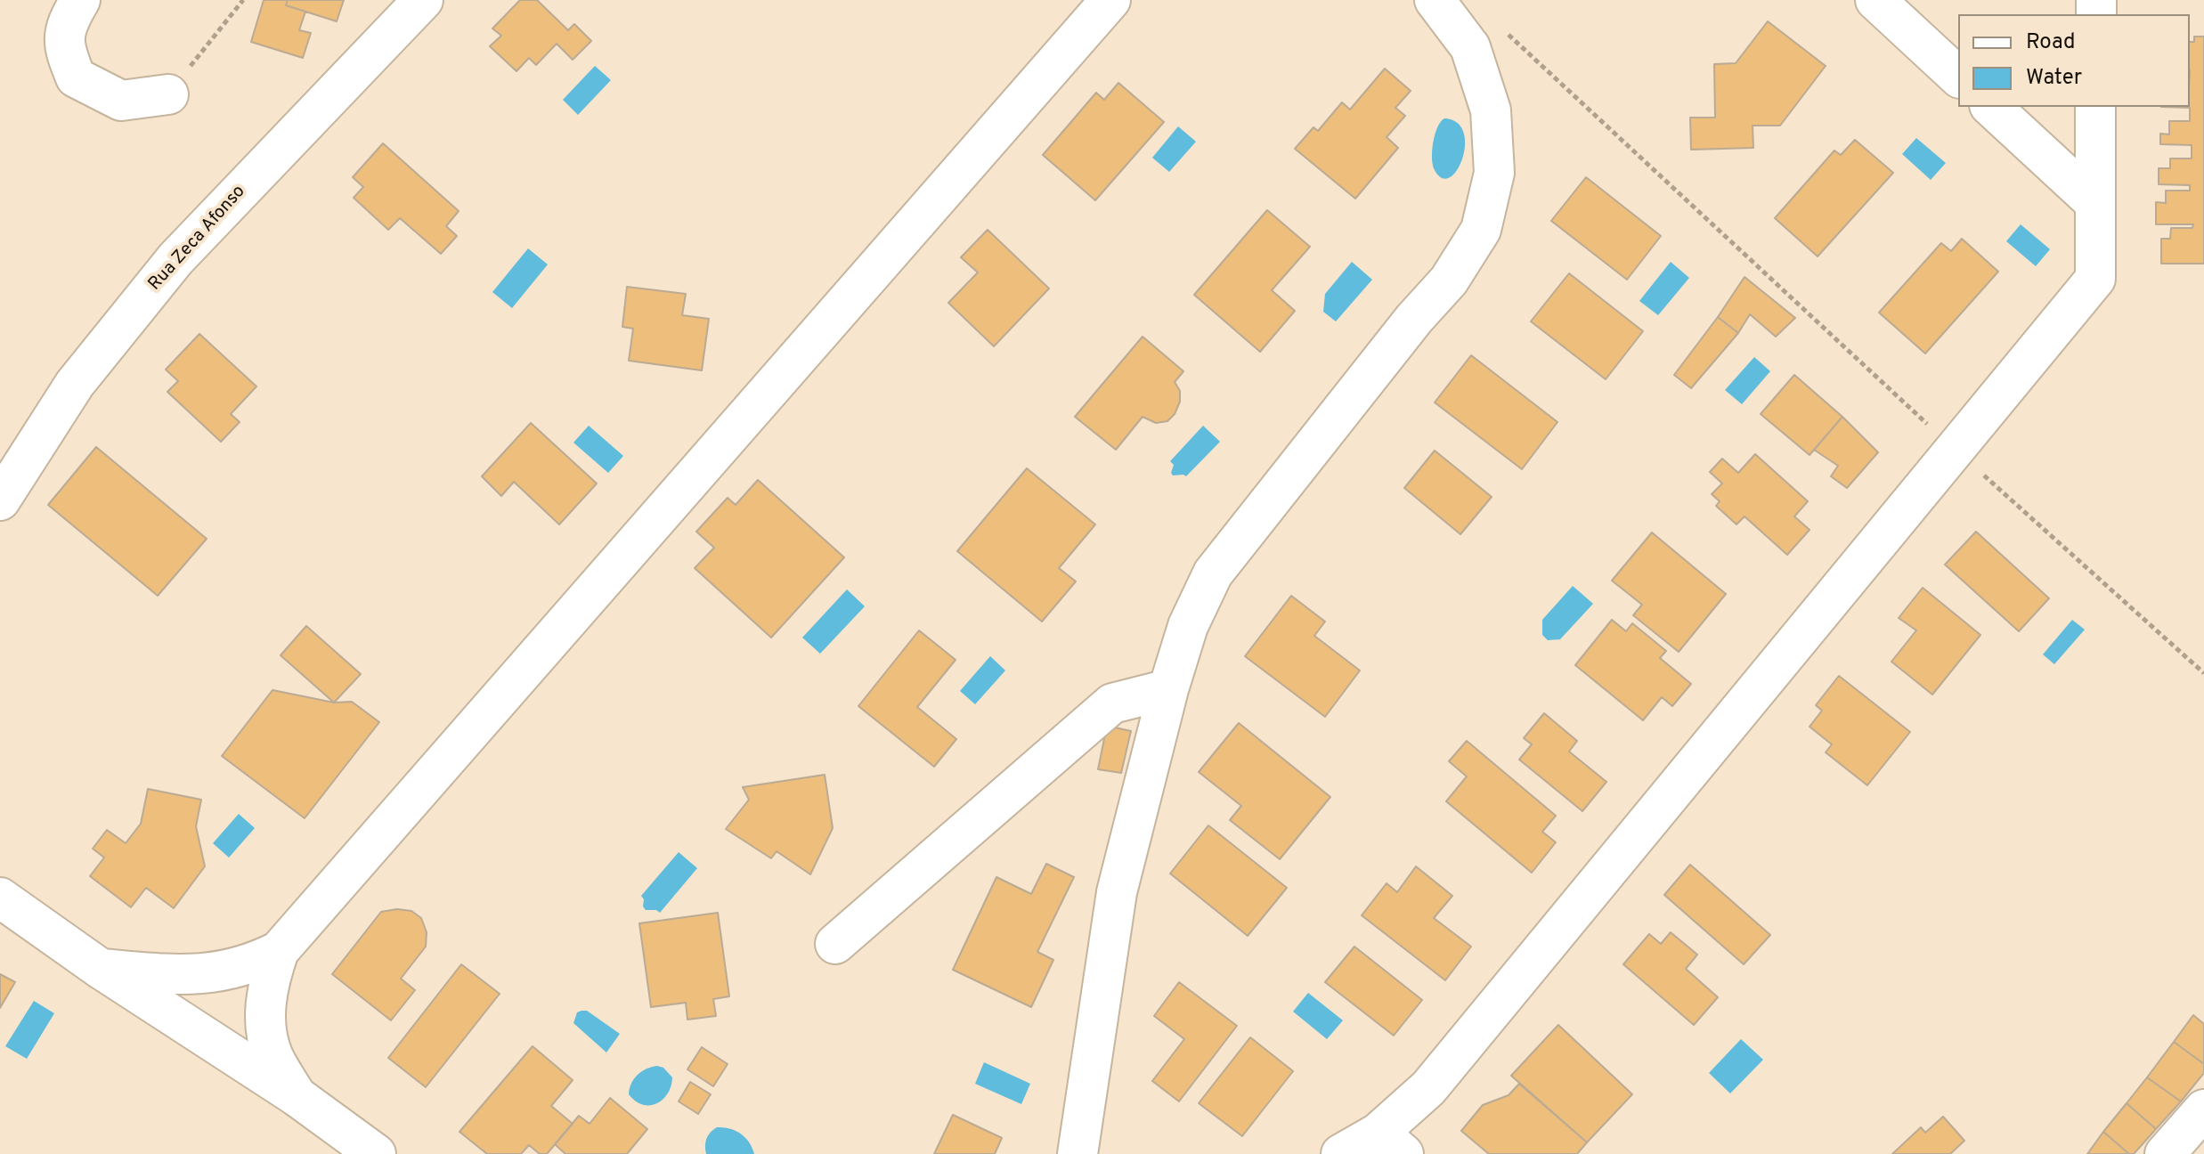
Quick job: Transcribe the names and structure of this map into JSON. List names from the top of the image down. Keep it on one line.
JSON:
{"streets":{"street":["Rua Zeca Afonso"]},"legend":["Road","Water"]}
